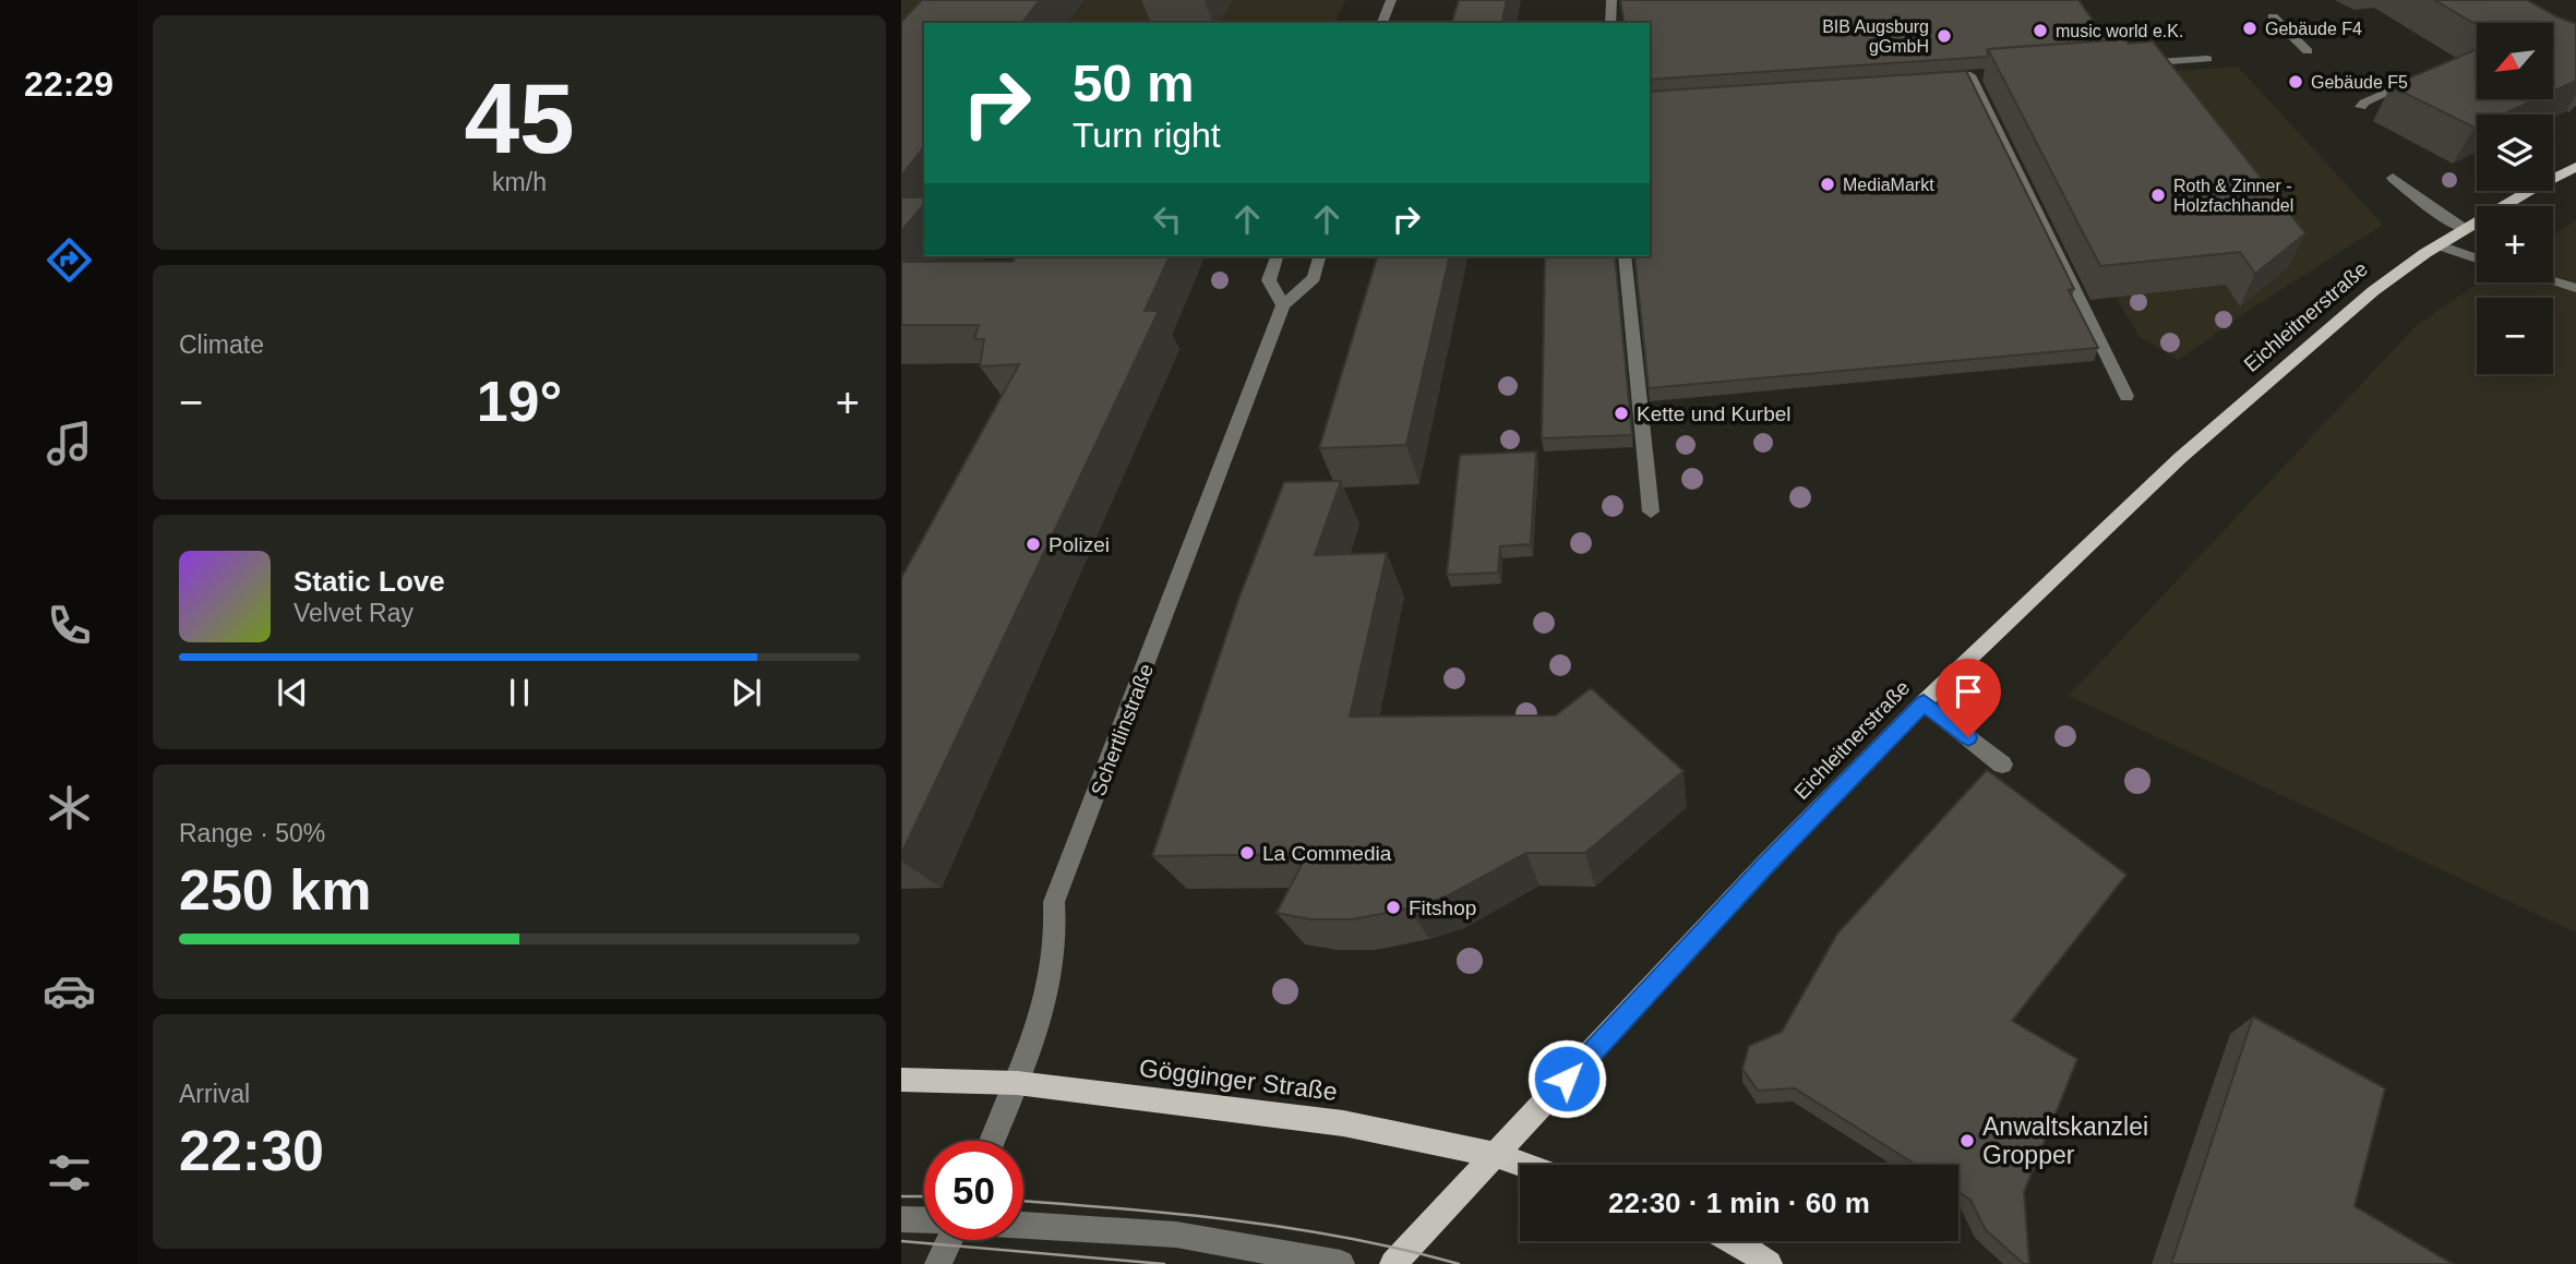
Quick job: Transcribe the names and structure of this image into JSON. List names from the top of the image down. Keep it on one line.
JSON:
{"streets":{"main road":["Eichleitnerstraße","Gögginger Straße"],"street":["Schertlinstraße"]},"crossings":[["Eichleitnerstraße","Gögginger Straße"],["Schertlinstraße","Gögginger Straße"]],"places":["Gebäude F4","music world e.K.","BIB Augsburg gGmbH","Gebäude F5","MediaMarkt","Roth & Zinner - Holzfachhandel","Kette und Kurbel","Polizei","La Commedia","Fitshop","Anwaltskanzlei Gropper"],"north":"bottom left","page":{"tabs":"22:29","tile":[["45","km/h"],"Climate",["Range · 50%","250 km"],["Arrival","22:30"]],"map_buttons":["+","−"],"turn":["50 m","Turn right"],"heat":["−","19°","+"],"song":["Static Love","Velvet Ray"],"limit":"50","trip":"22:30 · 1 min · 60 m"}}
